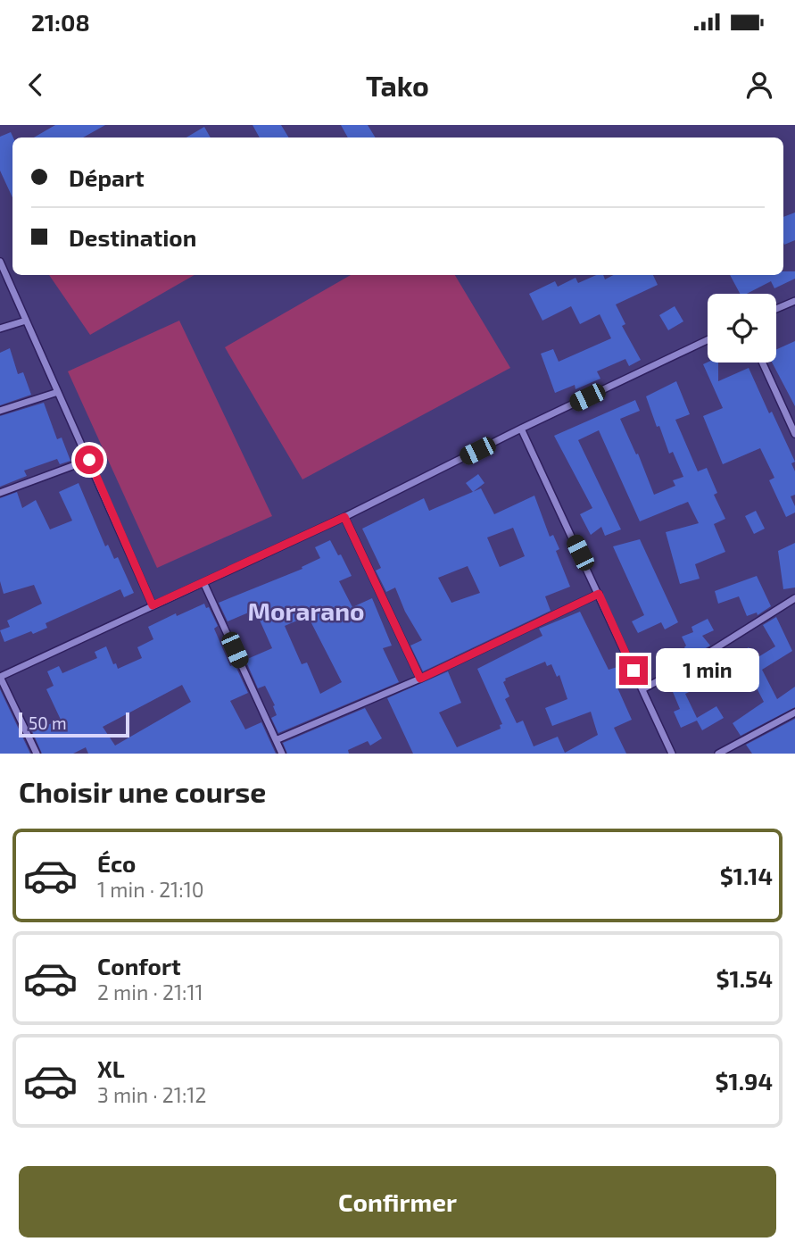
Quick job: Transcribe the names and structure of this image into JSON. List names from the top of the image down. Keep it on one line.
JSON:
{"districts":["Morarano"],"scale_bar":"50 m","page":{"status":"21:08","header":"Tako","banner":["Départ","Destination"],"bubble":"1 min","scale":"50 m","heading":"Choisir une course","list":[{"name":"Éco","note":"1 min · 21:10","value":"$1.14"},{"name":"Confort","note":"2 min · 21:11","value":"$1.54"},{"name":"XL","note":"3 min · 21:12","value":"$1.94"}],"buttons":"Confirmer"}}
